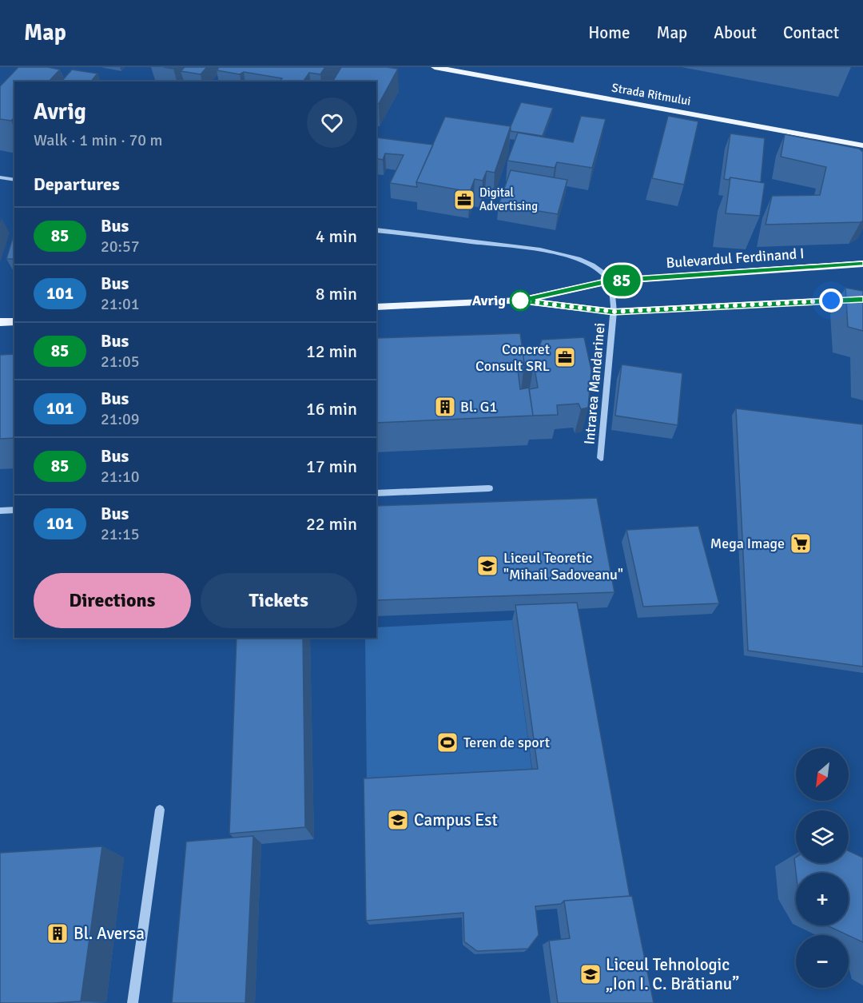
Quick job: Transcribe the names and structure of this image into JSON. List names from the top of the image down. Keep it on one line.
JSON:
{"streets":{"main road":["Strada Ritmului","Bulevardul Ferdinand I"],"street":["Intrarea Mandarinei"]},"crossings":[["Bulevardul Ferdinand I","Intrarea Mandarinei"]],"places":{"office":["Digital Advertising","Concret Consult SRL"],"other":["Avrig"],"building":["Bl. G1","Bl. Aversa"],"supermarket":["Mega Image"],"school or university":["Liceul Teoretic \"Mihail Sadoveanu\"","Campus Est","Liceul Tehnologic „Ion I. C. Brătianu”"],"sports":["Teren de sport"]},"lines":["bus line 85"],"north":"bottom left","page":{"header":"Map","nav":["Home","Map","About","Contact"],"on_map":"85","heading":[["Avrig","Walk · 1 min · 70 m"],"Departures"],"list":[{"mark":"85","name":"Bus","note":"20:57","value":"4 min"},{"mark":"101","name":"Bus","note":"21:01","value":"8 min"},{"mark":"85","name":"Bus","note":"21:05","value":"12 min"},{"mark":"101","name":"Bus","note":"21:09","value":"16 min"},{"mark":"85","name":"Bus","note":"21:10","value":"17 min"},{"mark":"101","name":"Bus","note":"21:15","value":"22 min"}],"buttons":["Directions","Tickets"],"map_buttons":["+","−"]}}
